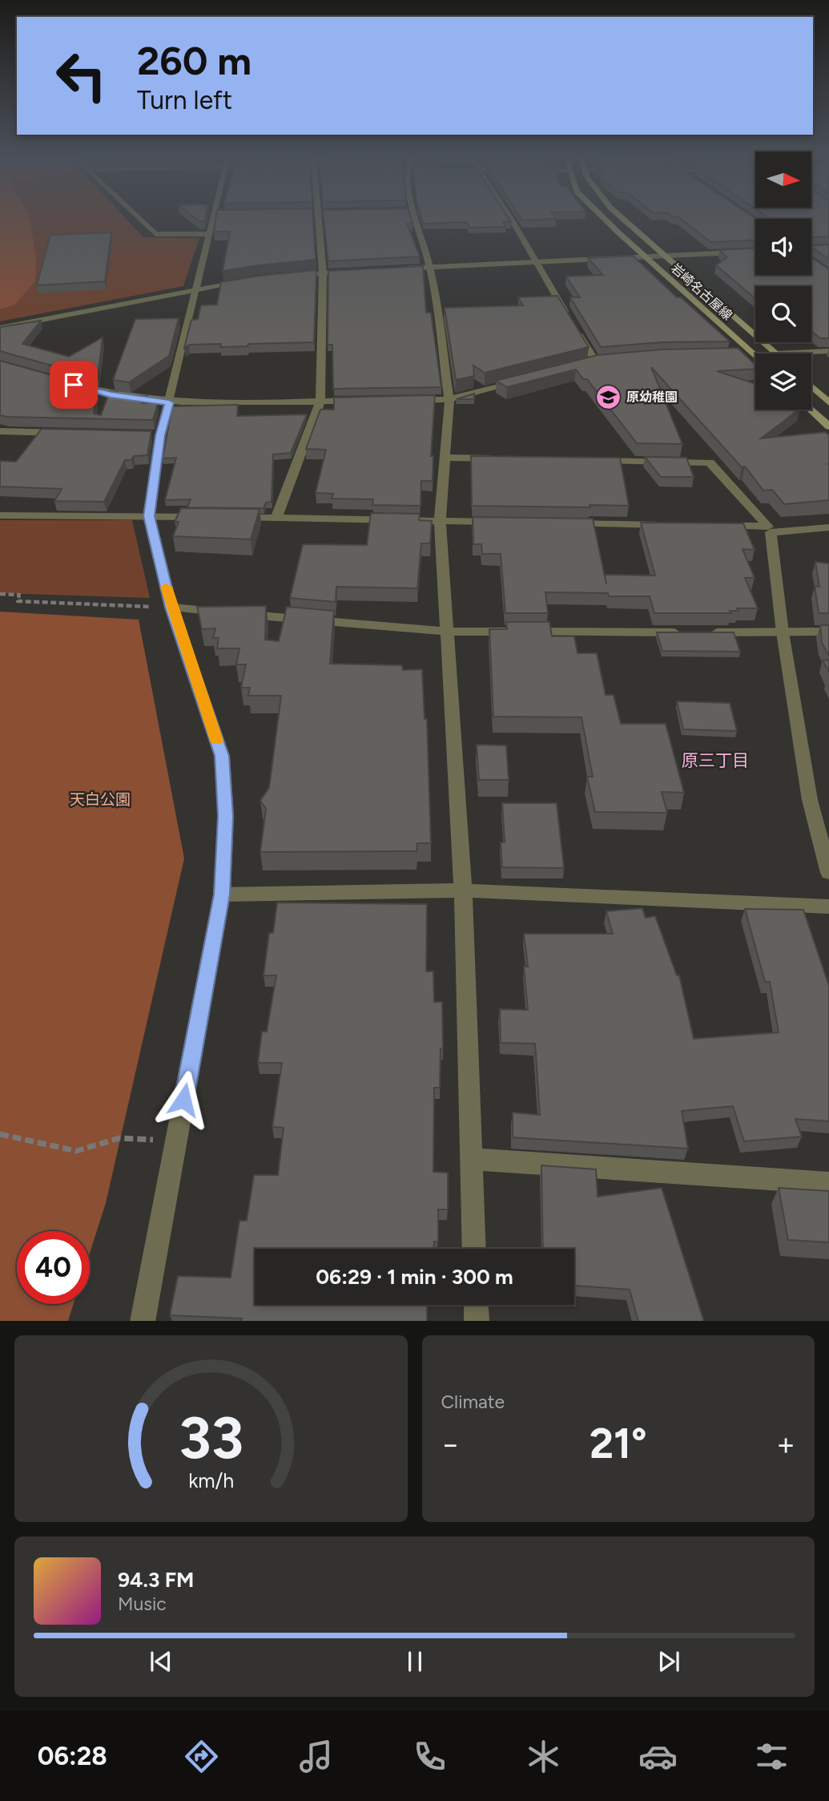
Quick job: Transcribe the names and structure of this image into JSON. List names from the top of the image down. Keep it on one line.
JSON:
{"streets":{"main road":["岩崎名古屋線"]},"districts":["原三丁目"],"parks":["天白公園"],"places":{"school or university":["原幼稚園"]},"north":"right","page":{"turn":["260 m","Turn left"],"limit":"40","trip":"06:29 · 1 min · 300 m","tile":"Climate","heat":["−","21°","+"],"song":["94.3 FM","Music"],"tabs":"06:28","gauge":["33","km/h"]}}
